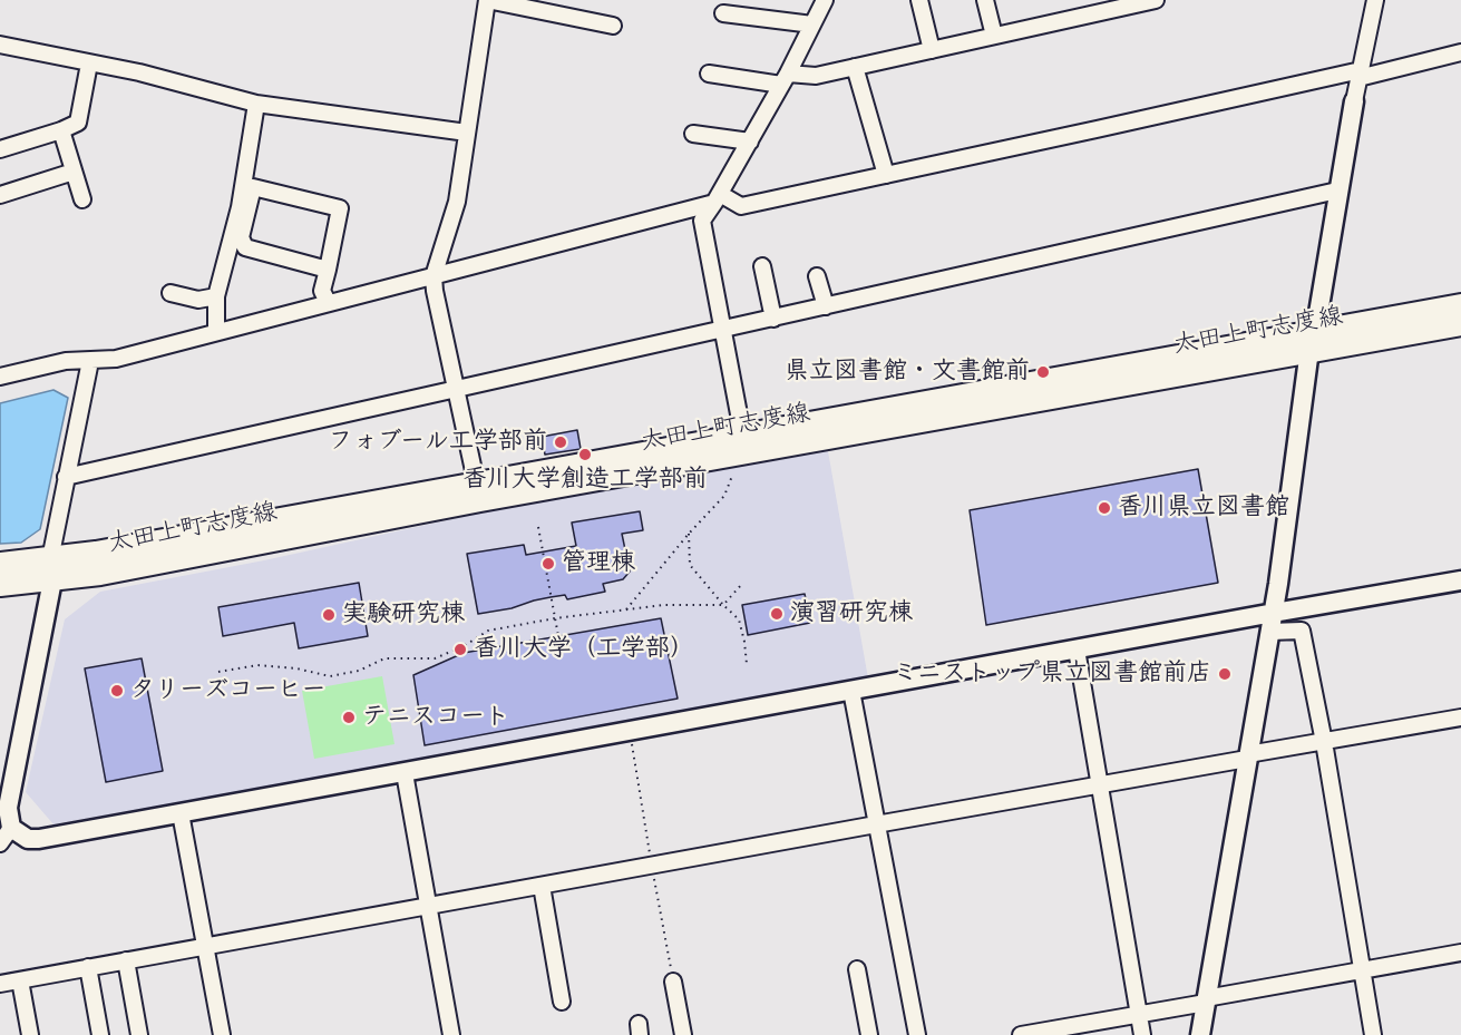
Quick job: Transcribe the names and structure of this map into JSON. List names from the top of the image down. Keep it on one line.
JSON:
{"streets":{"main road":["太田上町志度線"]},"places":["県立図書館・文書館前","フォブール工学部前","香川大学創造工学部前","香川県立図書館","管理棟","演習研究棟","実験研究棟","香川大学（工学部）","ミニストップ県立図書館前店","タリーズコーヒー","テニスコート"]}
